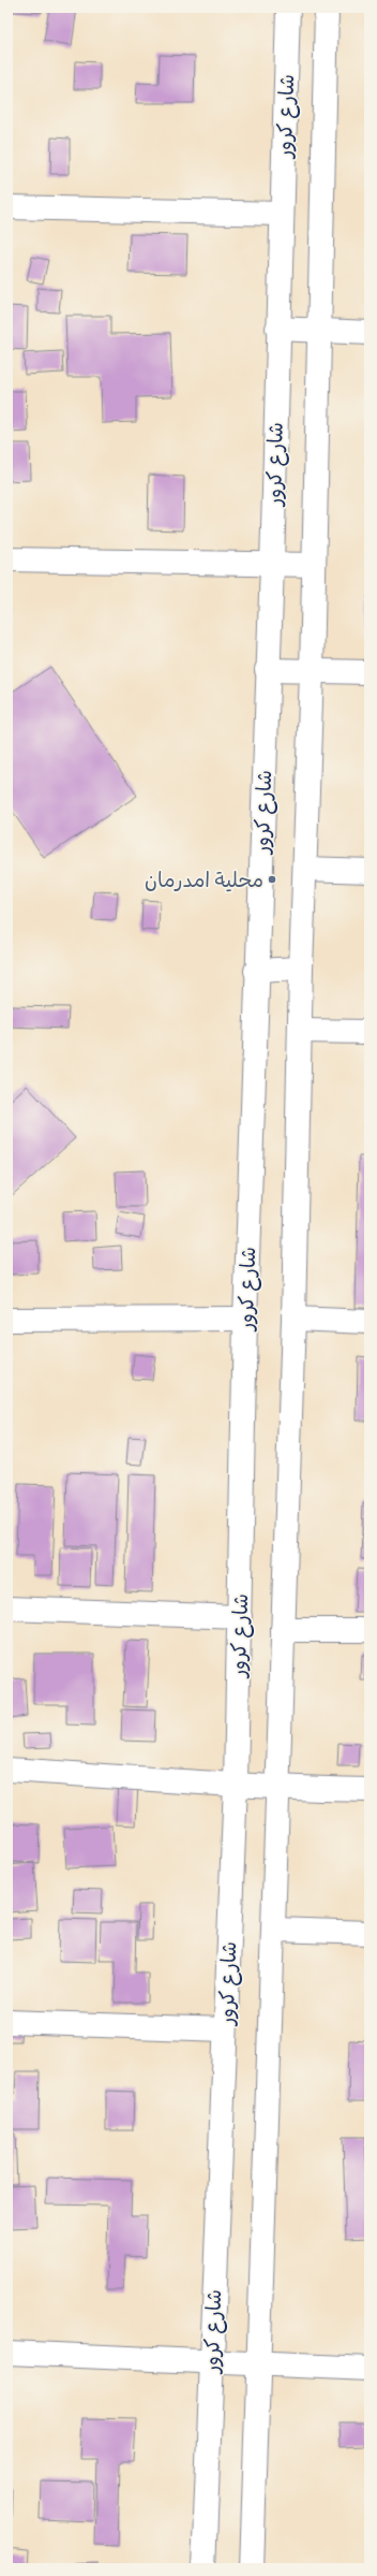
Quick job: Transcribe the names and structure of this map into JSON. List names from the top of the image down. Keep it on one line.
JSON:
{"streets":{"main road":["شارع كرور"]},"places":["محلية امدرمان"]}
